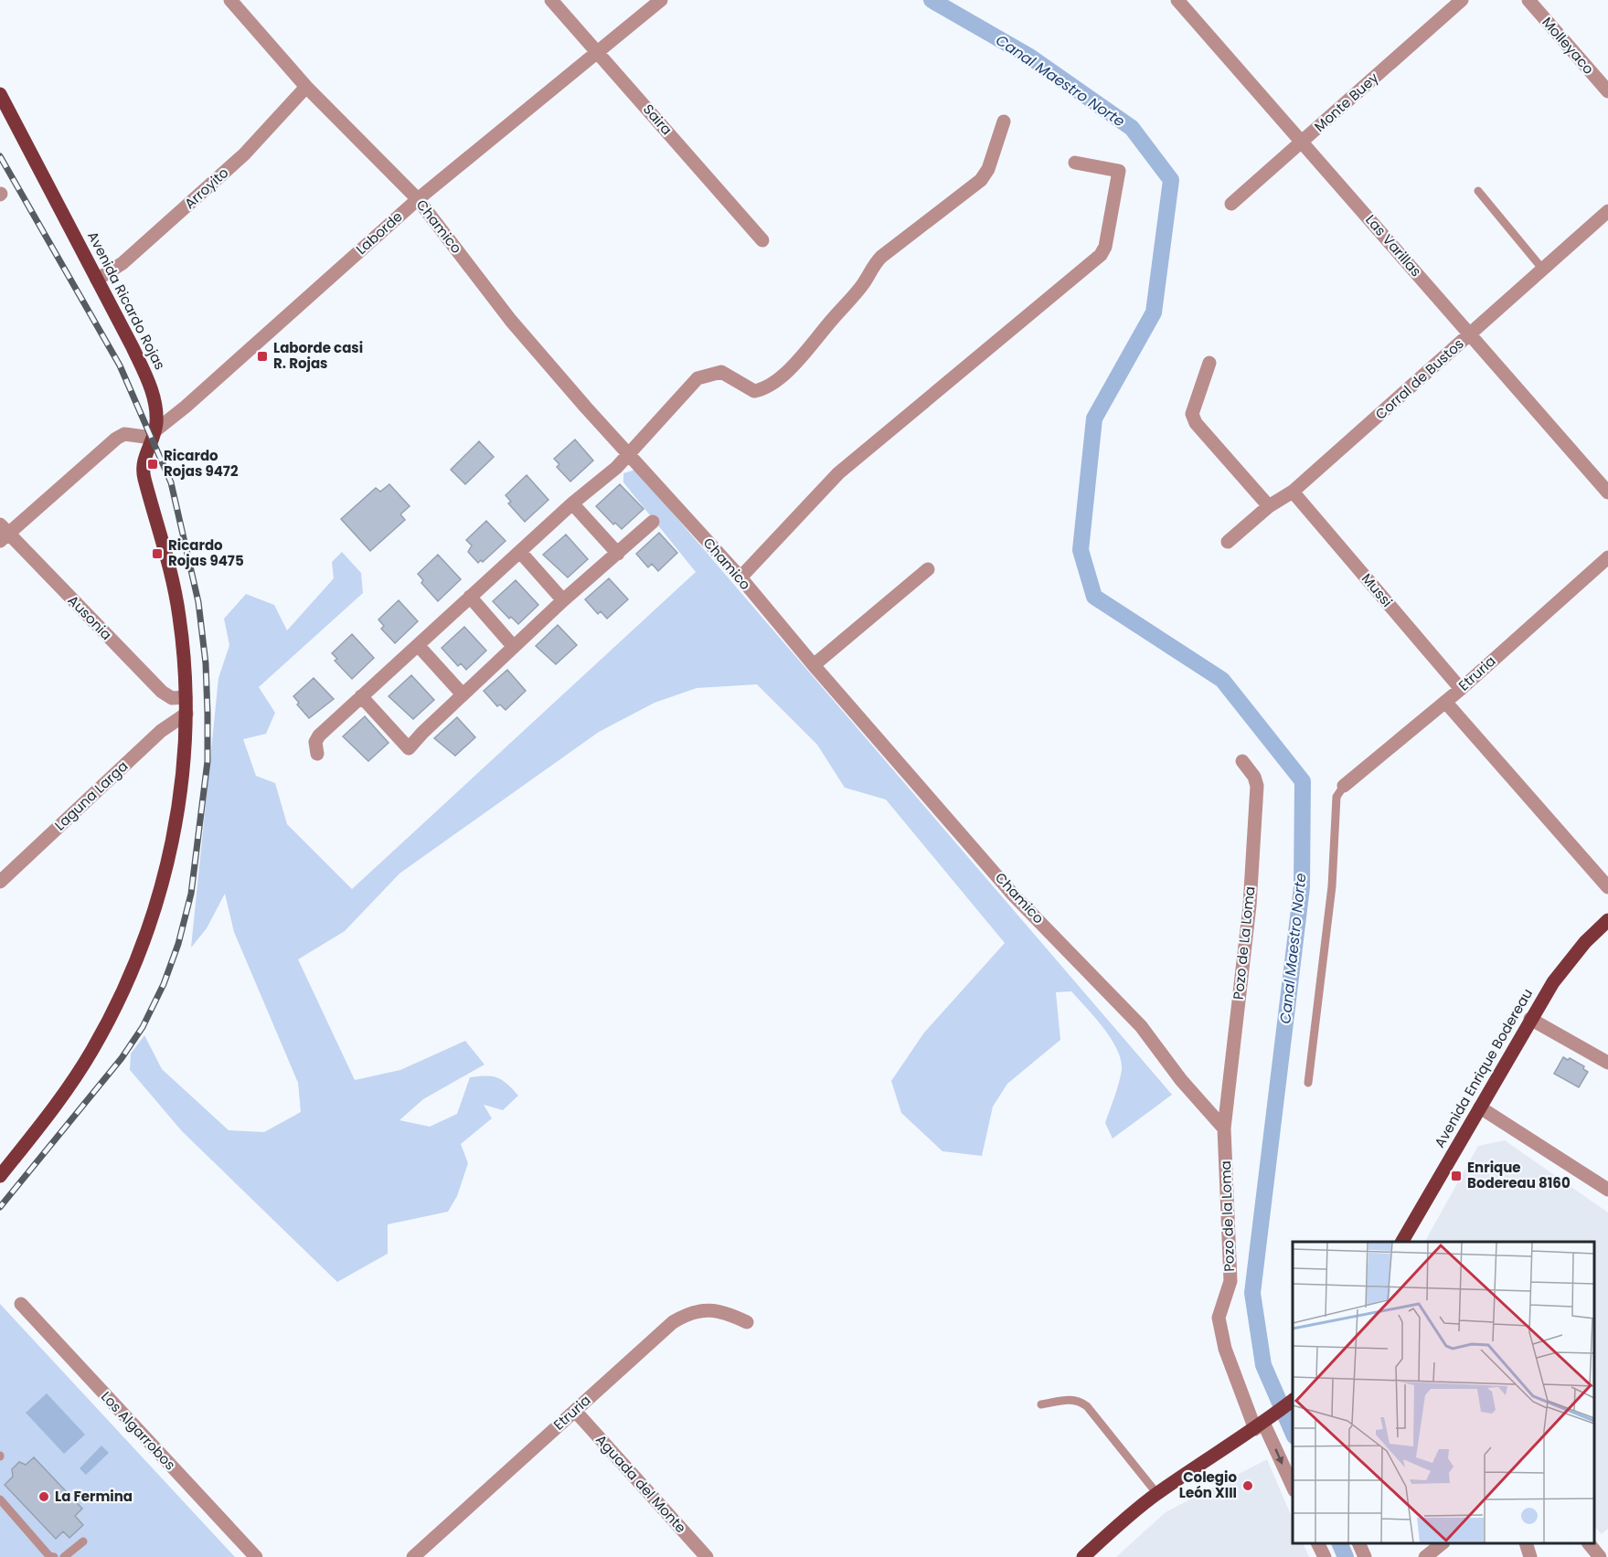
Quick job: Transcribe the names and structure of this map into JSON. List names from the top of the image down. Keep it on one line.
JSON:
{"streets":{"main road":["Avenida Ricardo Rojas","Avenida Enrique Bodereau"],"street":["Molleyaco","Monte Buey","Saira","Arroyito","Chamico","Laborde","Las Varillas","Corral de Bustos","Mussi","Ausonia","Etruria","Laguna Larga","Pozo de La Loma","Pozo de la Loma","Los Algarrobos","Aguada del Monte"]},"crossings":[["Monte Buey","Las Varillas"],["Saira","Laborde"],["Arroyito","Chamico"],["Arroyito","Avenida Ricardo Rojas"],["Chamico","Laborde"],["Chamico","Pozo de La Loma"],["Chamico","Pozo de la Loma"],["Laborde","Avenida Ricardo Rojas"],["Las Varillas","Corral de Bustos"],["Avenida Ricardo Rojas","Ausonia"],["Avenida Ricardo Rojas","Laguna Larga"],["Corral de Bustos","Mussi"],["Mussi","Etruria"],["Etruria","Aguada del Monte"],["Pozo de La Loma","Pozo de la Loma"]],"water":["Canal Maestro Norte"],"places":{"transit":["Laborde casi R. Rojas","Ricardo Rojas 9472","Ricardo Rojas 9475","Enrique Bodereau 8160"],"other":["Colegio León XIII","La Fermina"]}}
